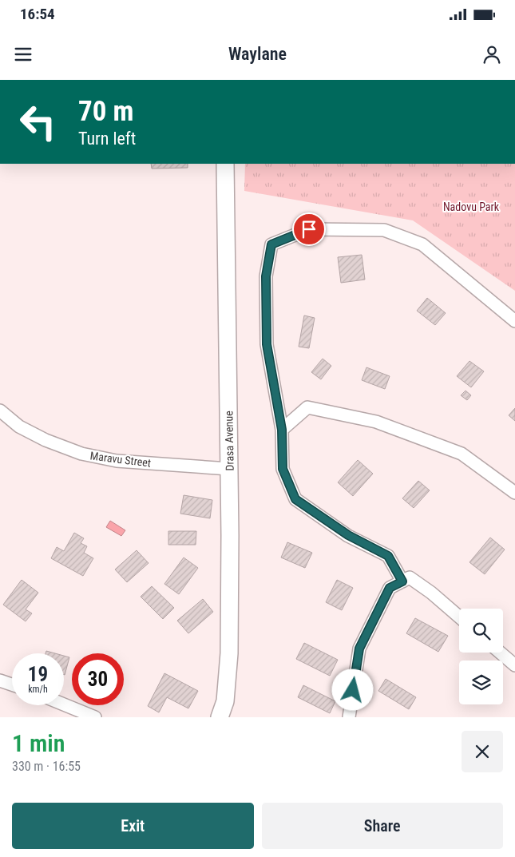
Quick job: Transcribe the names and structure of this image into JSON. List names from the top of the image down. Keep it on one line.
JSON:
{"streets":{"highway":["Drasa Avenue"],"street":["Maravu Street"]},"crossings":[["Drasa Avenue","Maravu Street"]],"parks":["Nadovu Park"],"page":{"status":"16:54","header":"Waylane","turn":["70 m","Turn left"],"speed":"19 km/h","limit":"30","heading":["1 min","330 m · 16:55"],"buttons":["Exit","Share"]}}
